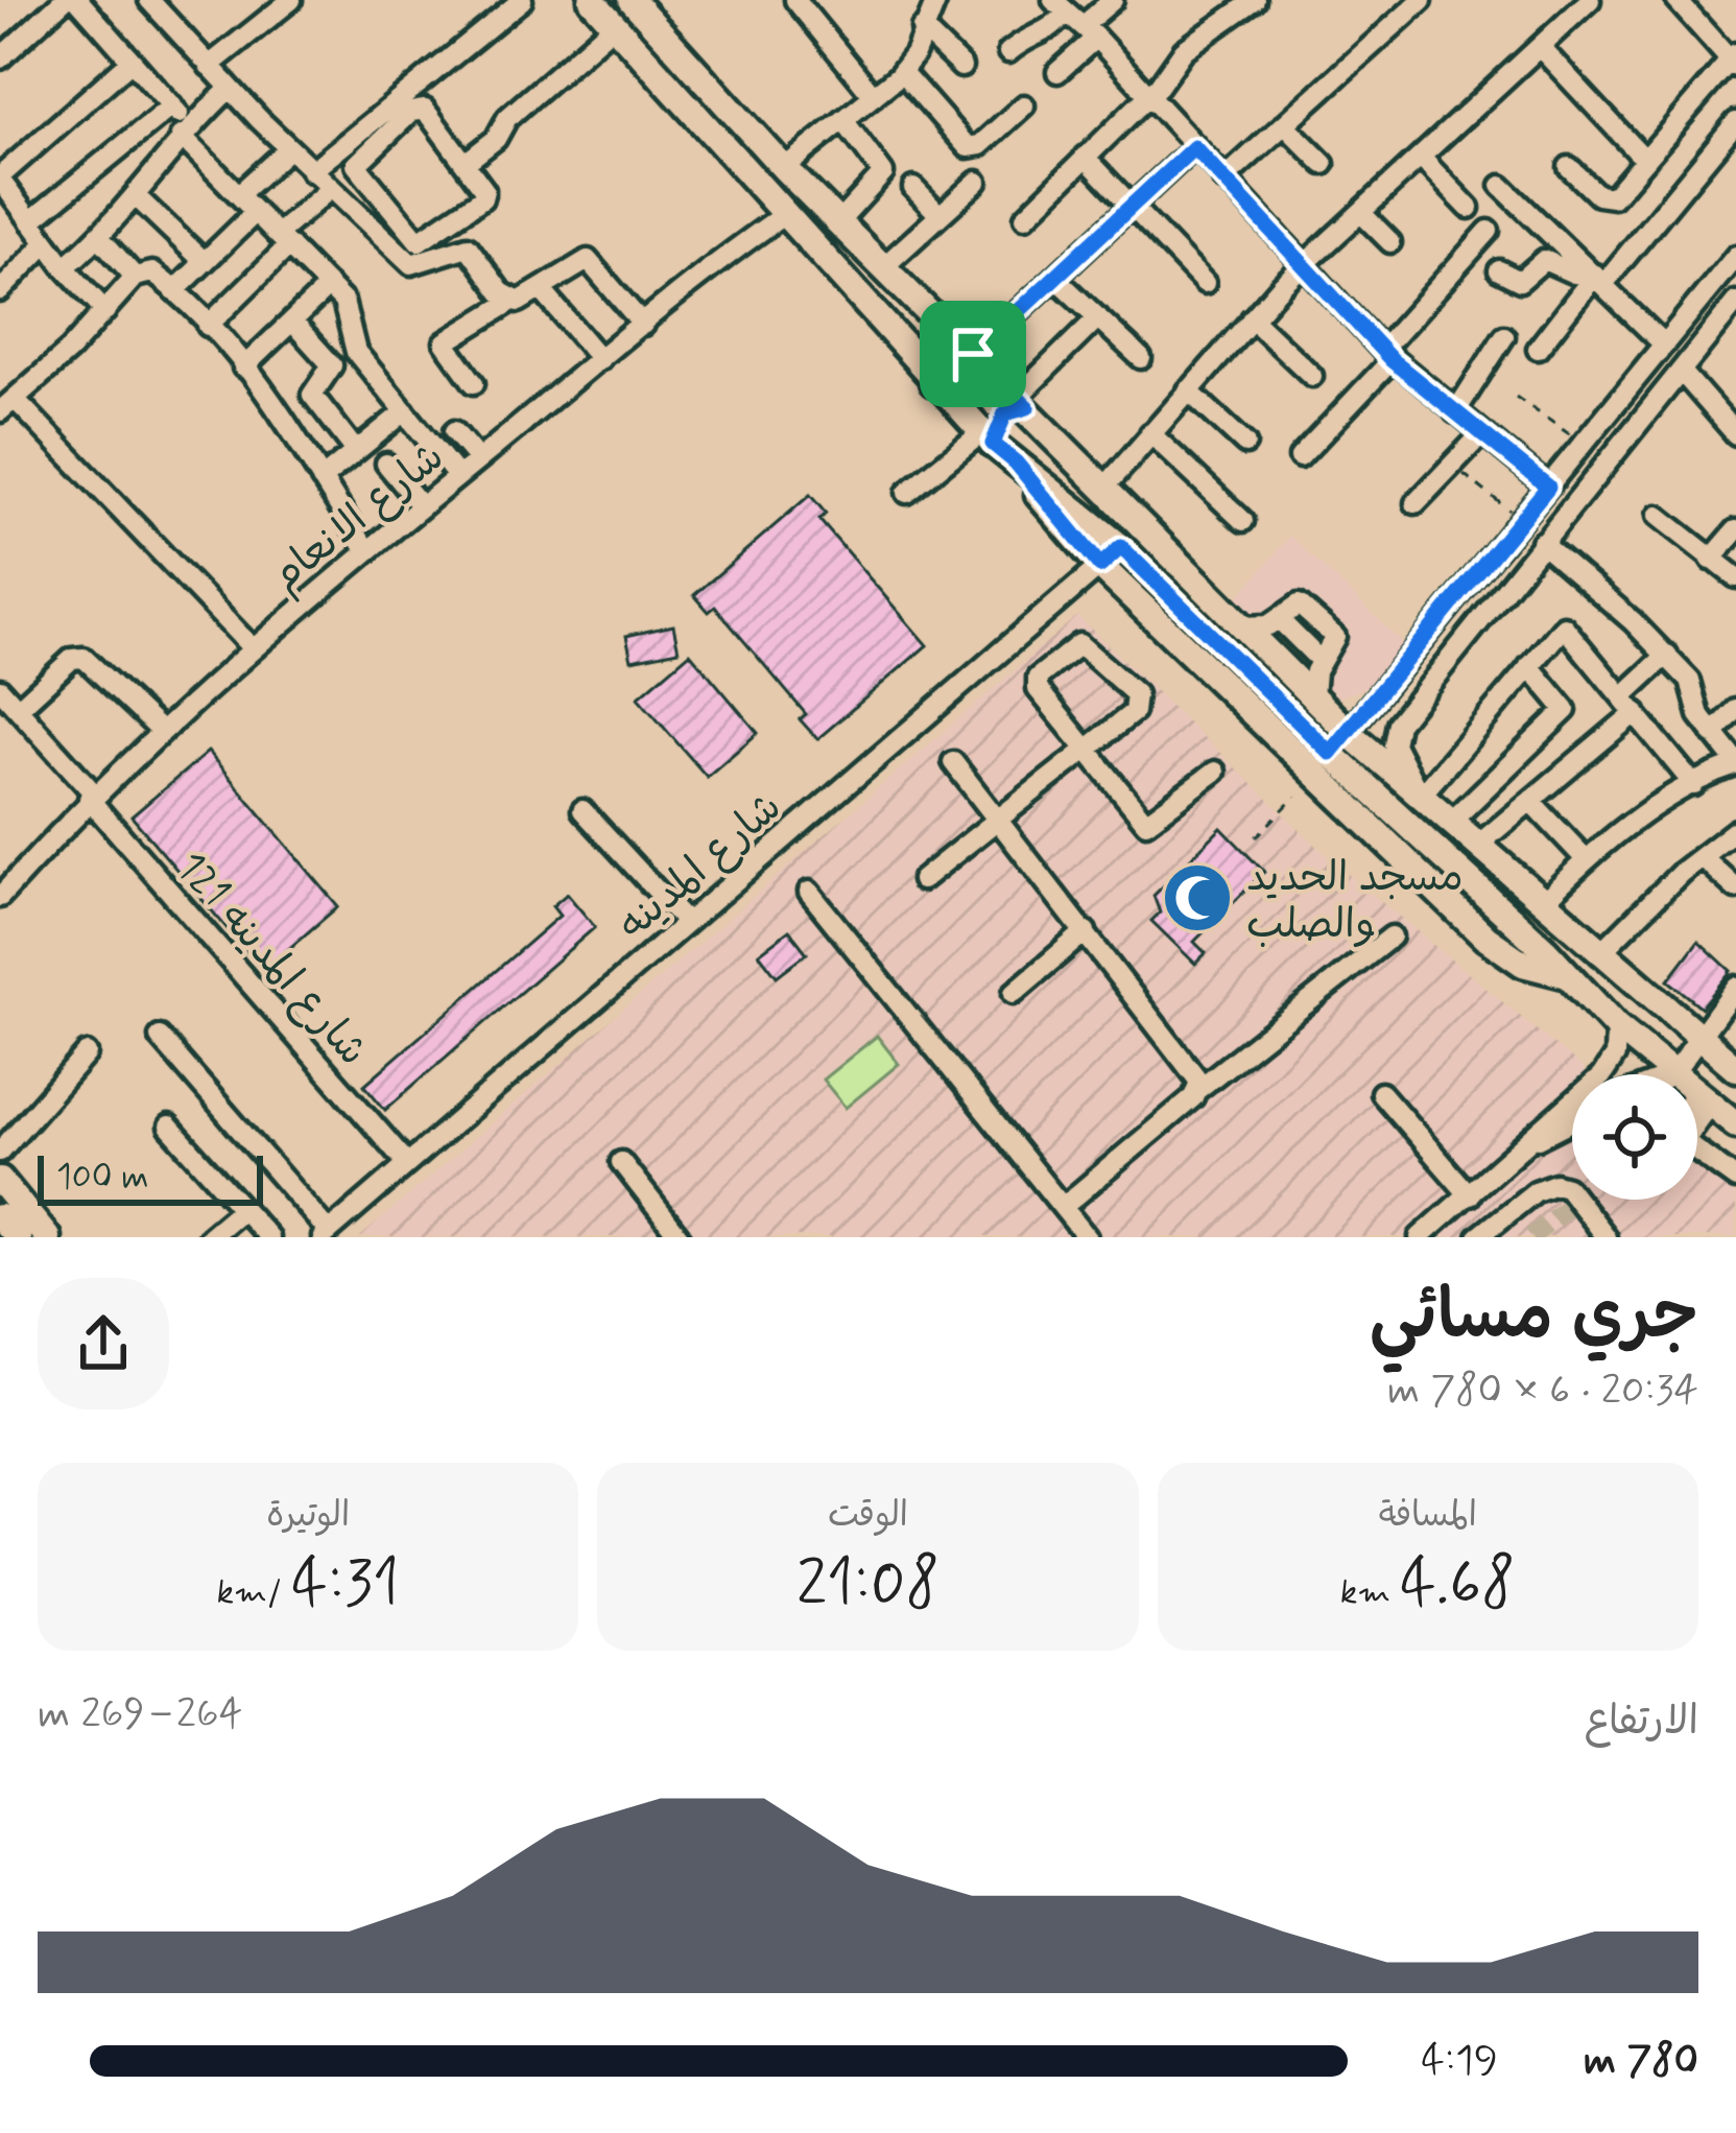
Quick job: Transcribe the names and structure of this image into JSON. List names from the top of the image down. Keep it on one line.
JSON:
{"streets":{"street":["شارع الانعام","شارع المدينه","شارع المدينه 121"]},"crossings":[["شارع الانعام","شارع المدينه 121"],["شارع المدينه","شارع المدينه 121"]],"places":{"mosque":["مسجد الحديد والصلب"]},"scale_bar":"100 m","page":{"scale":"100 m","heading":["جري مسائي","20:34 · 6 × 780 m"],"stats":[["المسافة","4.68 km"],["الوقت","21:08"],["الوتيرة","4:31 /km"]],"chart":["الارتفاع","264–269 m"],"list":[{"name":"780 m","note":"4:19"}]}}
